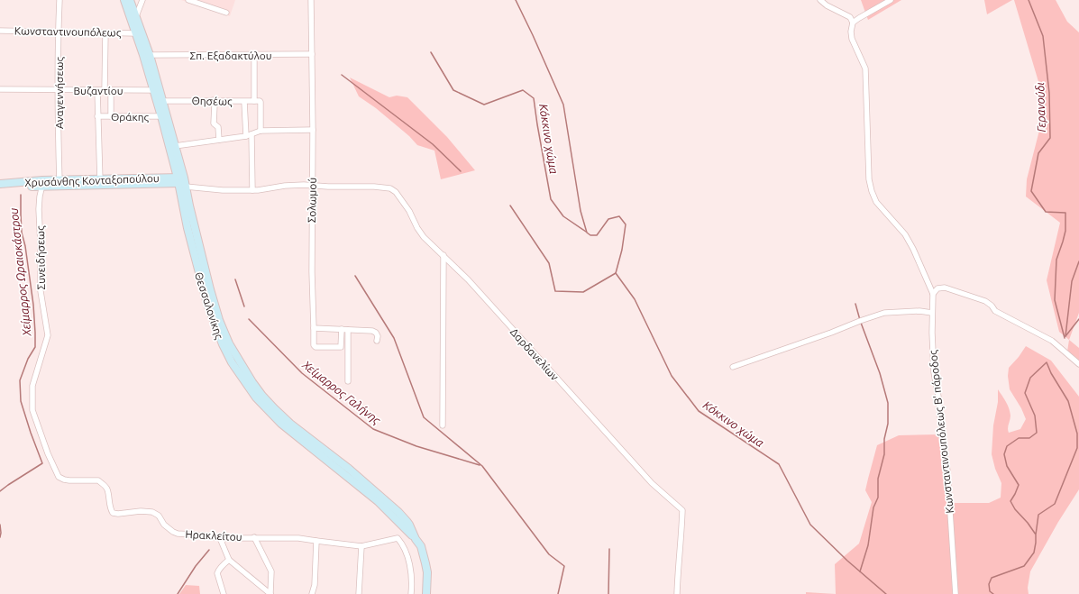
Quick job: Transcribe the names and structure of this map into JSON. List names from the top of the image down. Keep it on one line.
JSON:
{"streets":{"main road":["Χρυσάνθης Κονταξοπούλου","Θεσσαλονίκης"],"street":["Κωνσταντινουπόλεως","Σπ. Εξαδακτύλου","Βυζαντίου","Αναγεννήσεως","Θησέως","Θράκης","Σολωμού","Συνειδήσεως","Δαρδανελίων","Κωνσταντινουπόλεως Β' πάροδος","Ηρακλείτου"]},"crossings":[["Κωνσταντινουπόλεως","Αναγεννήσεως"],["Κωνσταντινουπόλεως","Θεσσαλονίκης"],["Σπ. Εξαδακτύλου","Σολωμού"],["Σπ. Εξαδακτύλου","Θεσσαλονίκης"],["Βυζαντίου","Αναγεννήσεως"],["Βυζαντίου","Θεσσαλονίκης"],["Αναγεννήσεως","Χρυσάνθης Κονταξοπούλου"],["Θησέως","Θεσσαλονίκης"],["Θράκης","Θεσσαλονίκης"],["Χρυσάνθης Κονταξοπούλου","Σολωμού"],["Χρυσάνθης Κονταξοπούλου","Συνειδήσεως"],["Χρυσάνθης Κονταξοπούλου","Θεσσαλονίκης"],["Χρυσάνθης Κονταξοπούλου","Δαρδανελίων"],["Σολωμού","Δαρδανελίων"],["Συνειδήσεως","Ηρακλείτου"]],"water":["Γερανούδι","Κόκκινο χώμα","Χείμαρρος Ωραιοκάστρου","Χείμαρρος Γαλήνης"]}
